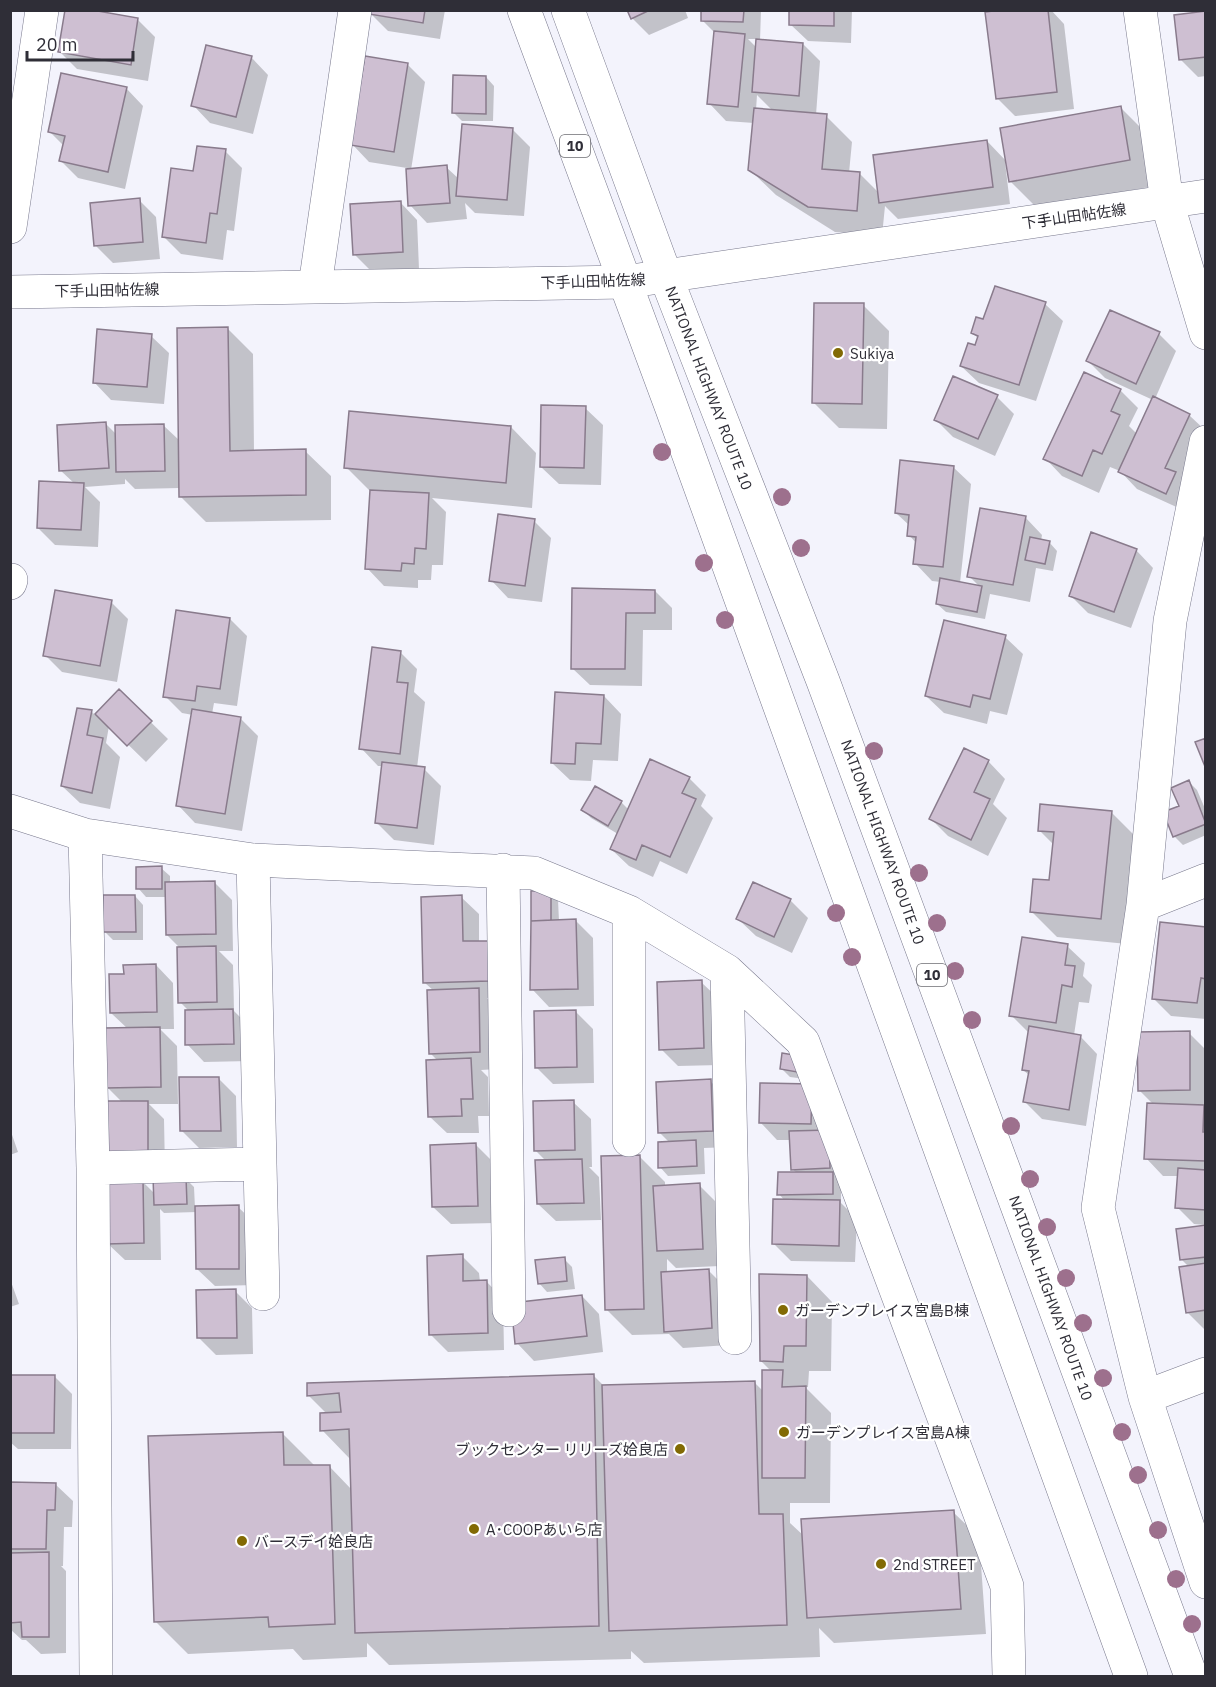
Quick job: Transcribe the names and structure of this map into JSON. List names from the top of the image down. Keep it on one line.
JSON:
{"streets":{"main road":["10","下手山田帖佐線","NATIONAL HIGHWAY ROUTE 10"]},"crossings":[["10","下手山田帖佐線"],["下手山田帖佐線","NATIONAL HIGHWAY ROUTE 10"]],"places":["Sukiya","ガーデンプレイス宮島B棟","ガーデンプレイス宮島A棟","ブックセンター リリーズ姶良店","A･COOPあいら店","バースデイ姶良店","2nd STREET"],"scale_bar":"20 m"}
